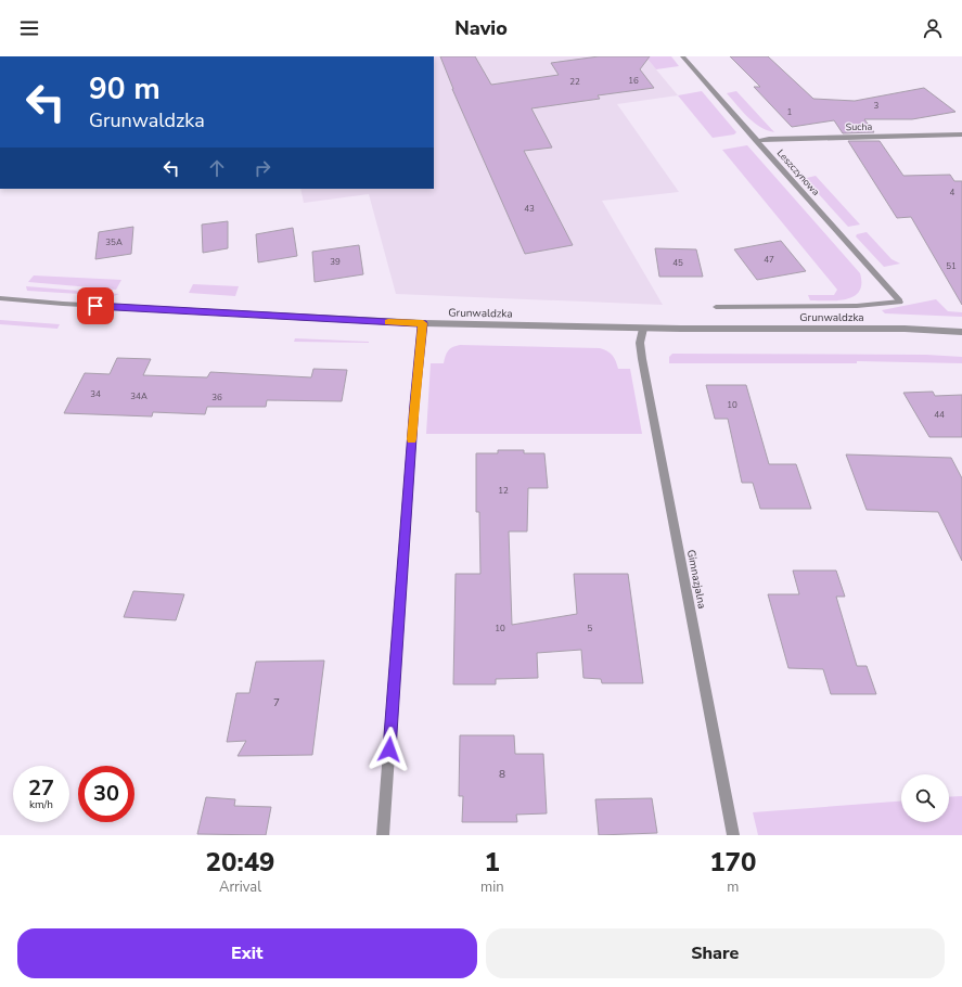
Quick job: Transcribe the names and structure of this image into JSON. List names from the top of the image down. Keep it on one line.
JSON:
{"streets":{"street":["Sucha","Leszczynowa","Grunwaldzka","Gimnazjalna"]},"crossings":[["Sucha","Leszczynowa"],["Grunwaldzka","Gimnazjalna"]],"house_numbers":["16","22","3","1","4","43","35A","47","39","45","51","34","34A","36","10","44","12","10","5","7","8"],"page":{"header":"Navio","turn":["90 m","Grunwaldzka"],"speed":"27 km/h","limit":"30","eta":["20:49","Arrival","1","min","170","m"],"buttons":["Exit","Share"]}}
